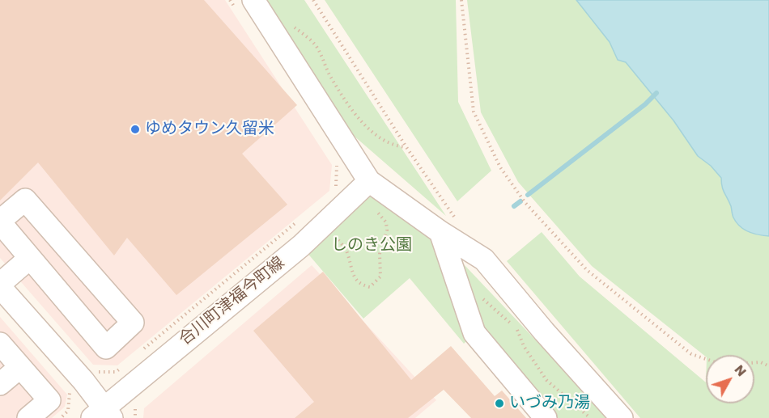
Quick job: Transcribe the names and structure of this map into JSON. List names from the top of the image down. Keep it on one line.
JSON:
{"streets":{"street":["合川町津福今町線"]},"parks":["しのき公園"],"places":["ゆめタウン久留米","いづみ乃湯"],"north":"top right"}
